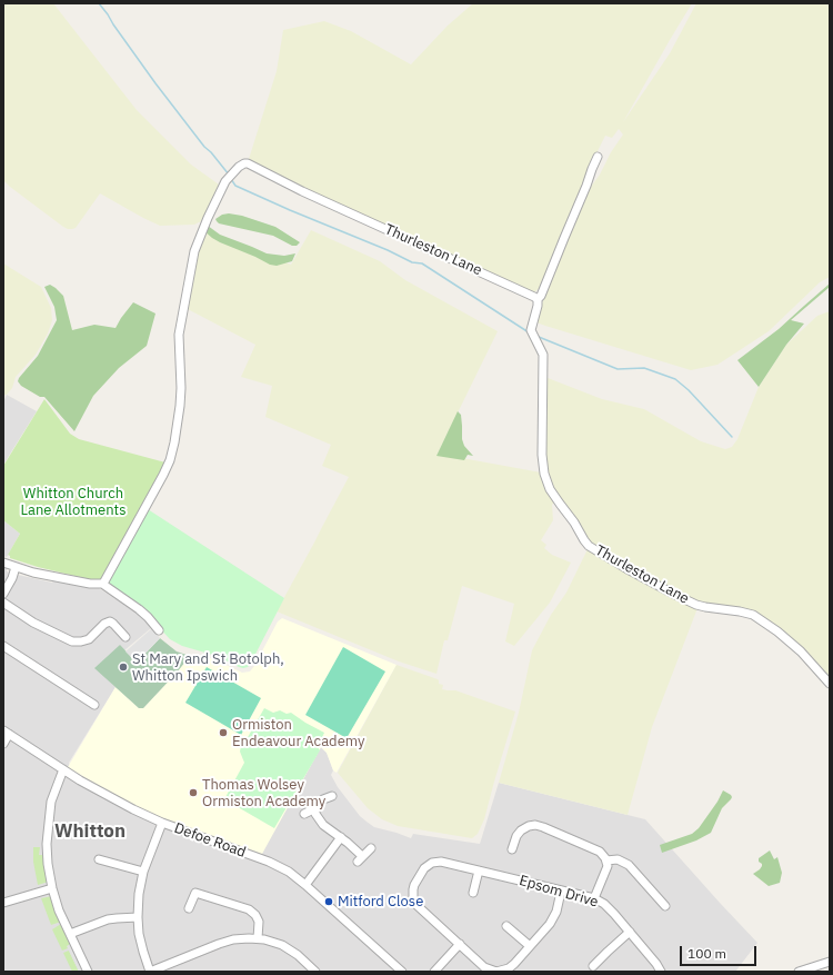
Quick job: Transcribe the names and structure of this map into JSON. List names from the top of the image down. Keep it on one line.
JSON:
{"streets":{"street":["Thurleston Lane","Defoe Road","Epsom Drive"]},"districts":["Whitton"],"parks":["Whitton Church Lane Allotments"],"places":["St Mary and St Botolph, Whitton Ipswich","Ormiston Endeavour Academy","Thomas Wolsey Ormiston Academy","Mitford Close"],"scale_bar":"100 m"}
